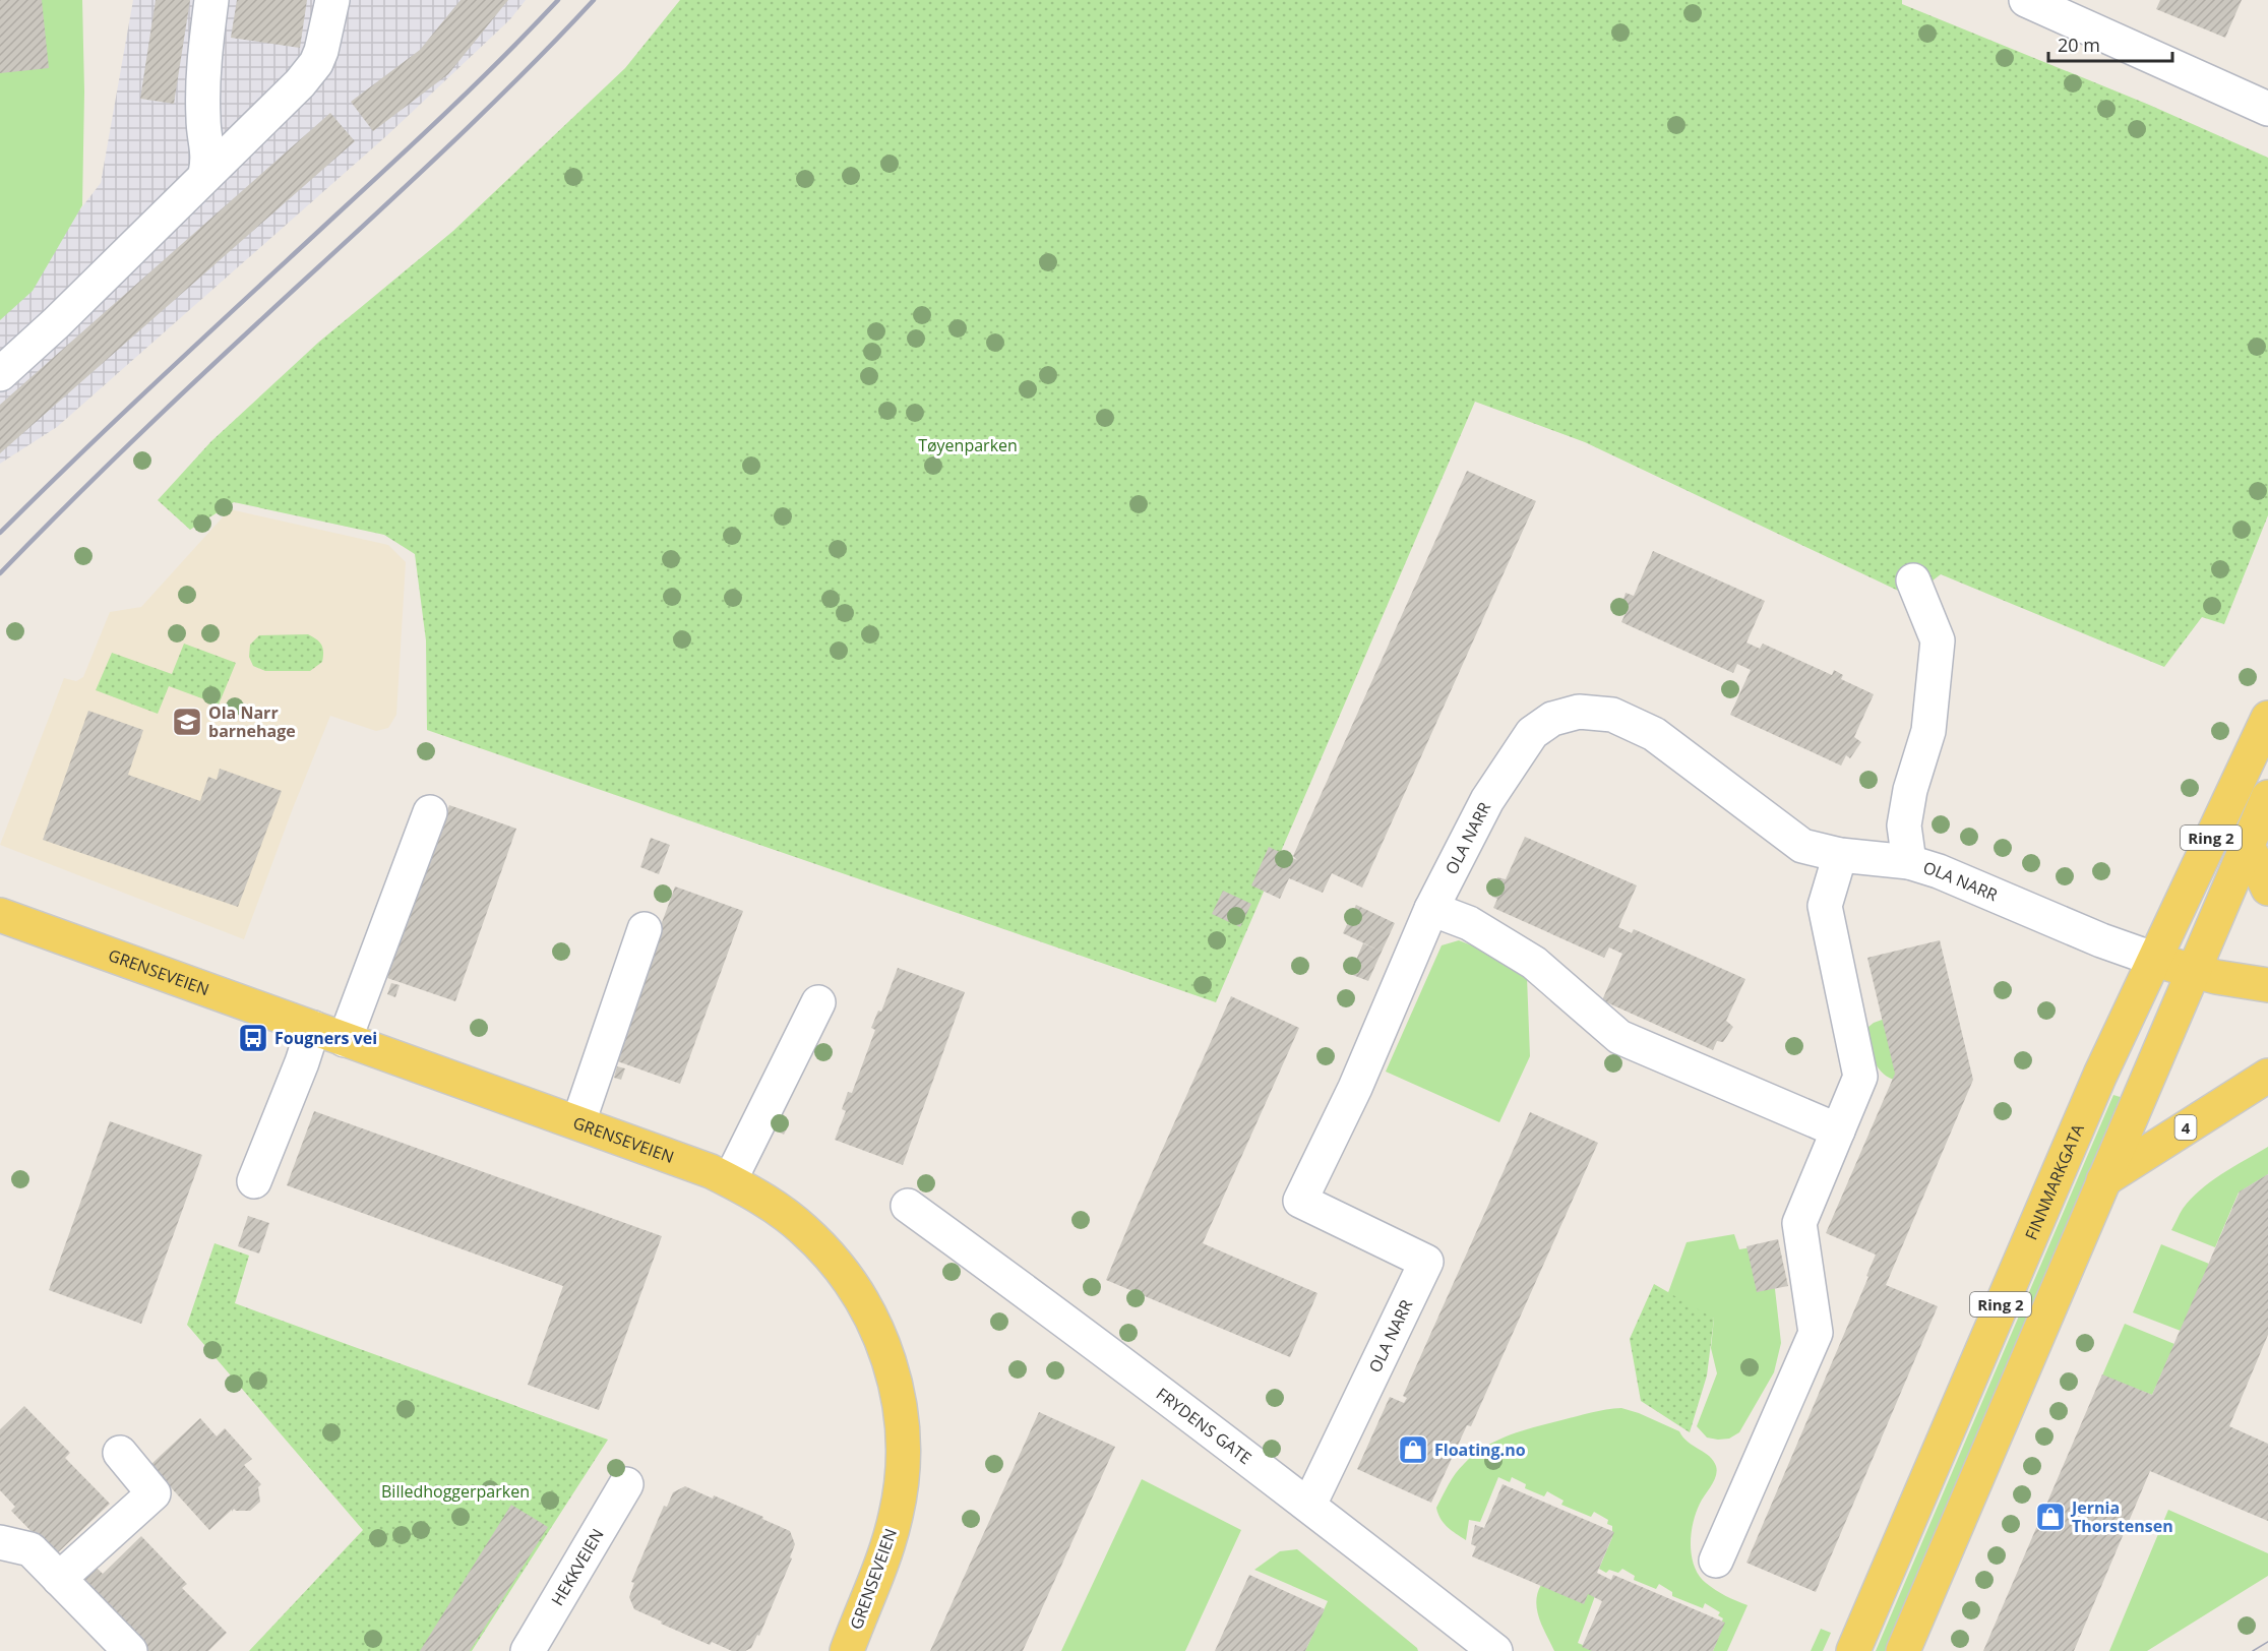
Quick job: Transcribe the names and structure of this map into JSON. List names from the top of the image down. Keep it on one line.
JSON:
{"streets":{"main road":["Ring 2","GRENSEVEIEN","4","FINNMARKGATA"],"street":["OLA NARR","FRYDENS GATE","HEKKVEIEN"]},"crossings":[["OLA NARR","FINNMARKGATA"],["OLA NARR","FRYDENS GATE"],["Ring 2","4"]],"parks":["Tøyenparken","Billedhoggerparken"],"places":{"school or university":["Ola Narr barnehage"],"bus stop":["Fougners vei"],"shop":["Floating.no","Jernia Thorstensen"]},"scale_bar":"20 m"}
